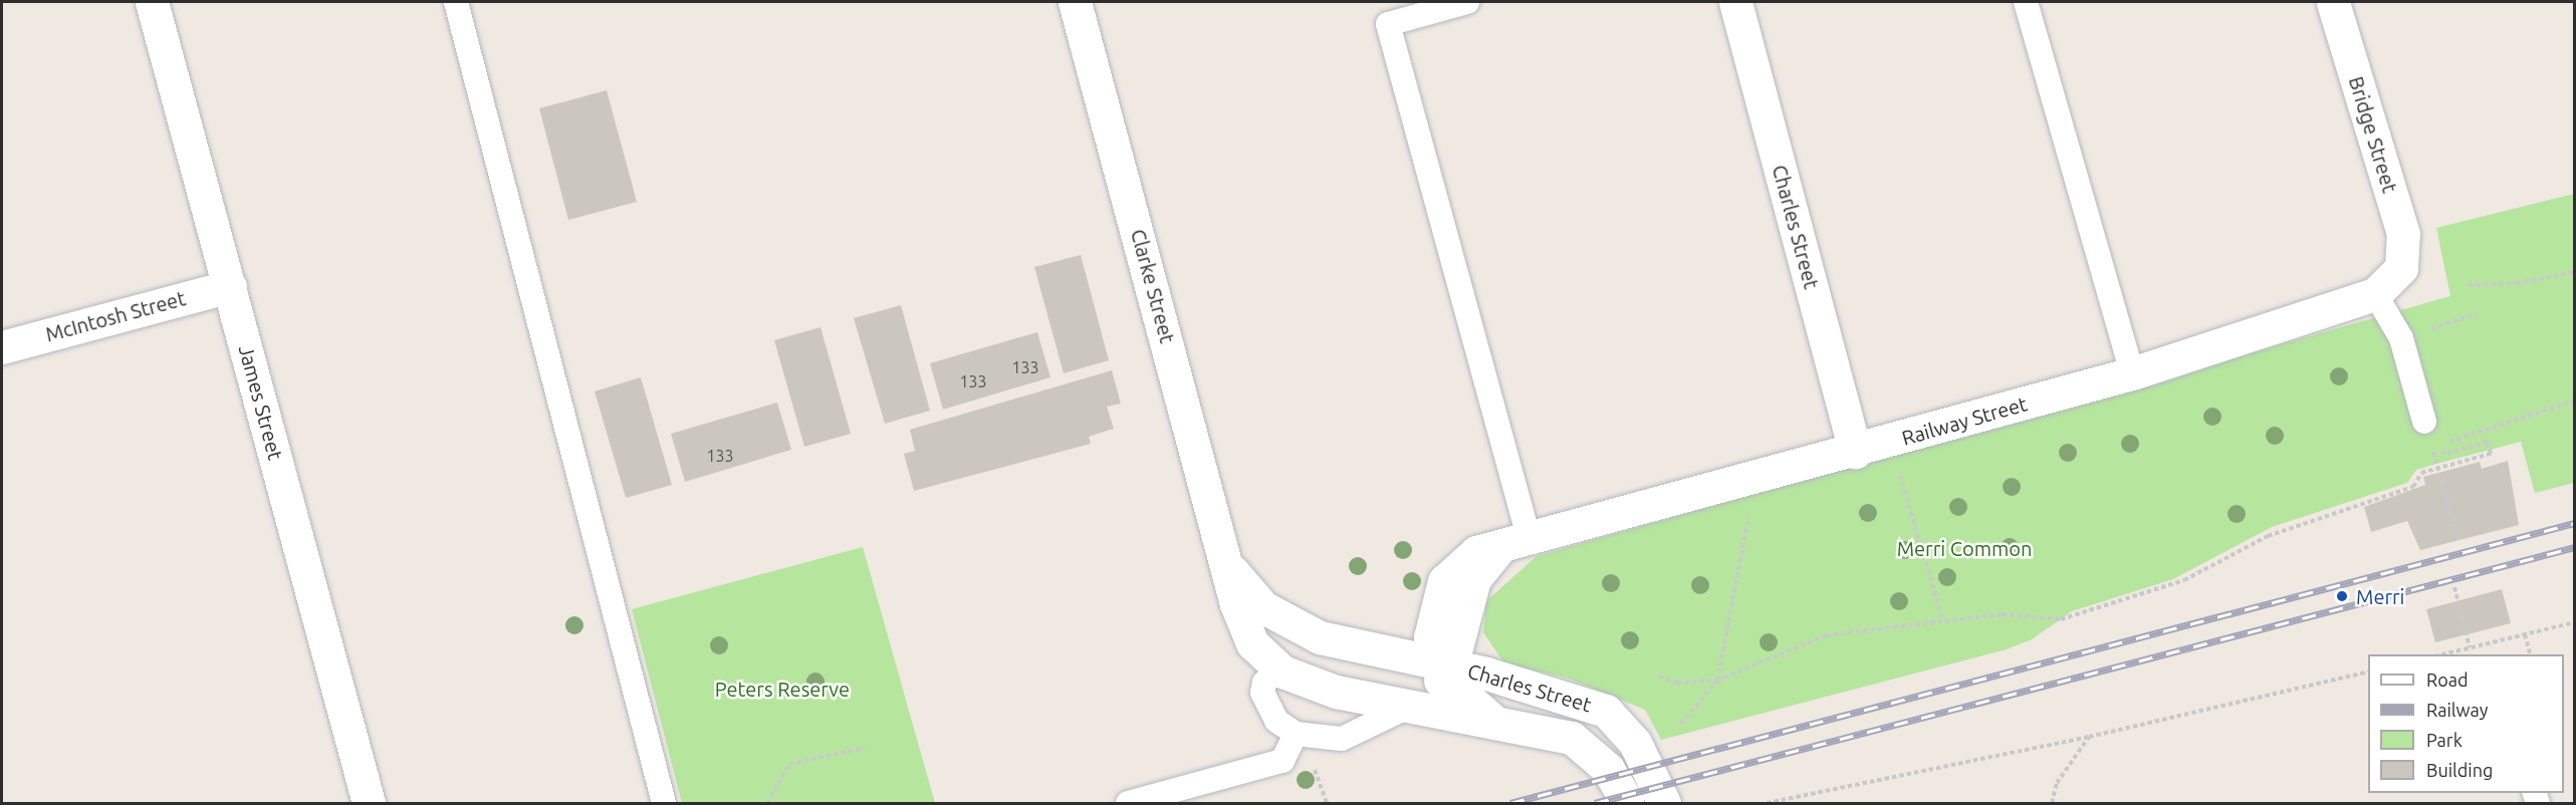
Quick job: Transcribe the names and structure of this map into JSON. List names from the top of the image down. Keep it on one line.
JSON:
{"streets":{"street":["Bridge Street","Charles Street","Clarke Street","McIntosh Street","James Street","Railway Street"]},"crossings":[["Bridge Street","Railway Street"],["Charles Street","Clarke Street"],["Charles Street","Railway Street"],["Clarke Street","Railway Street"],["McIntosh Street","James Street"]],"parks":["Merri Common","Peters Reserve"],"places":["Merri"],"house_numbers":["133","133","133"],"legend":["Road","Railway","Park","Building"]}
